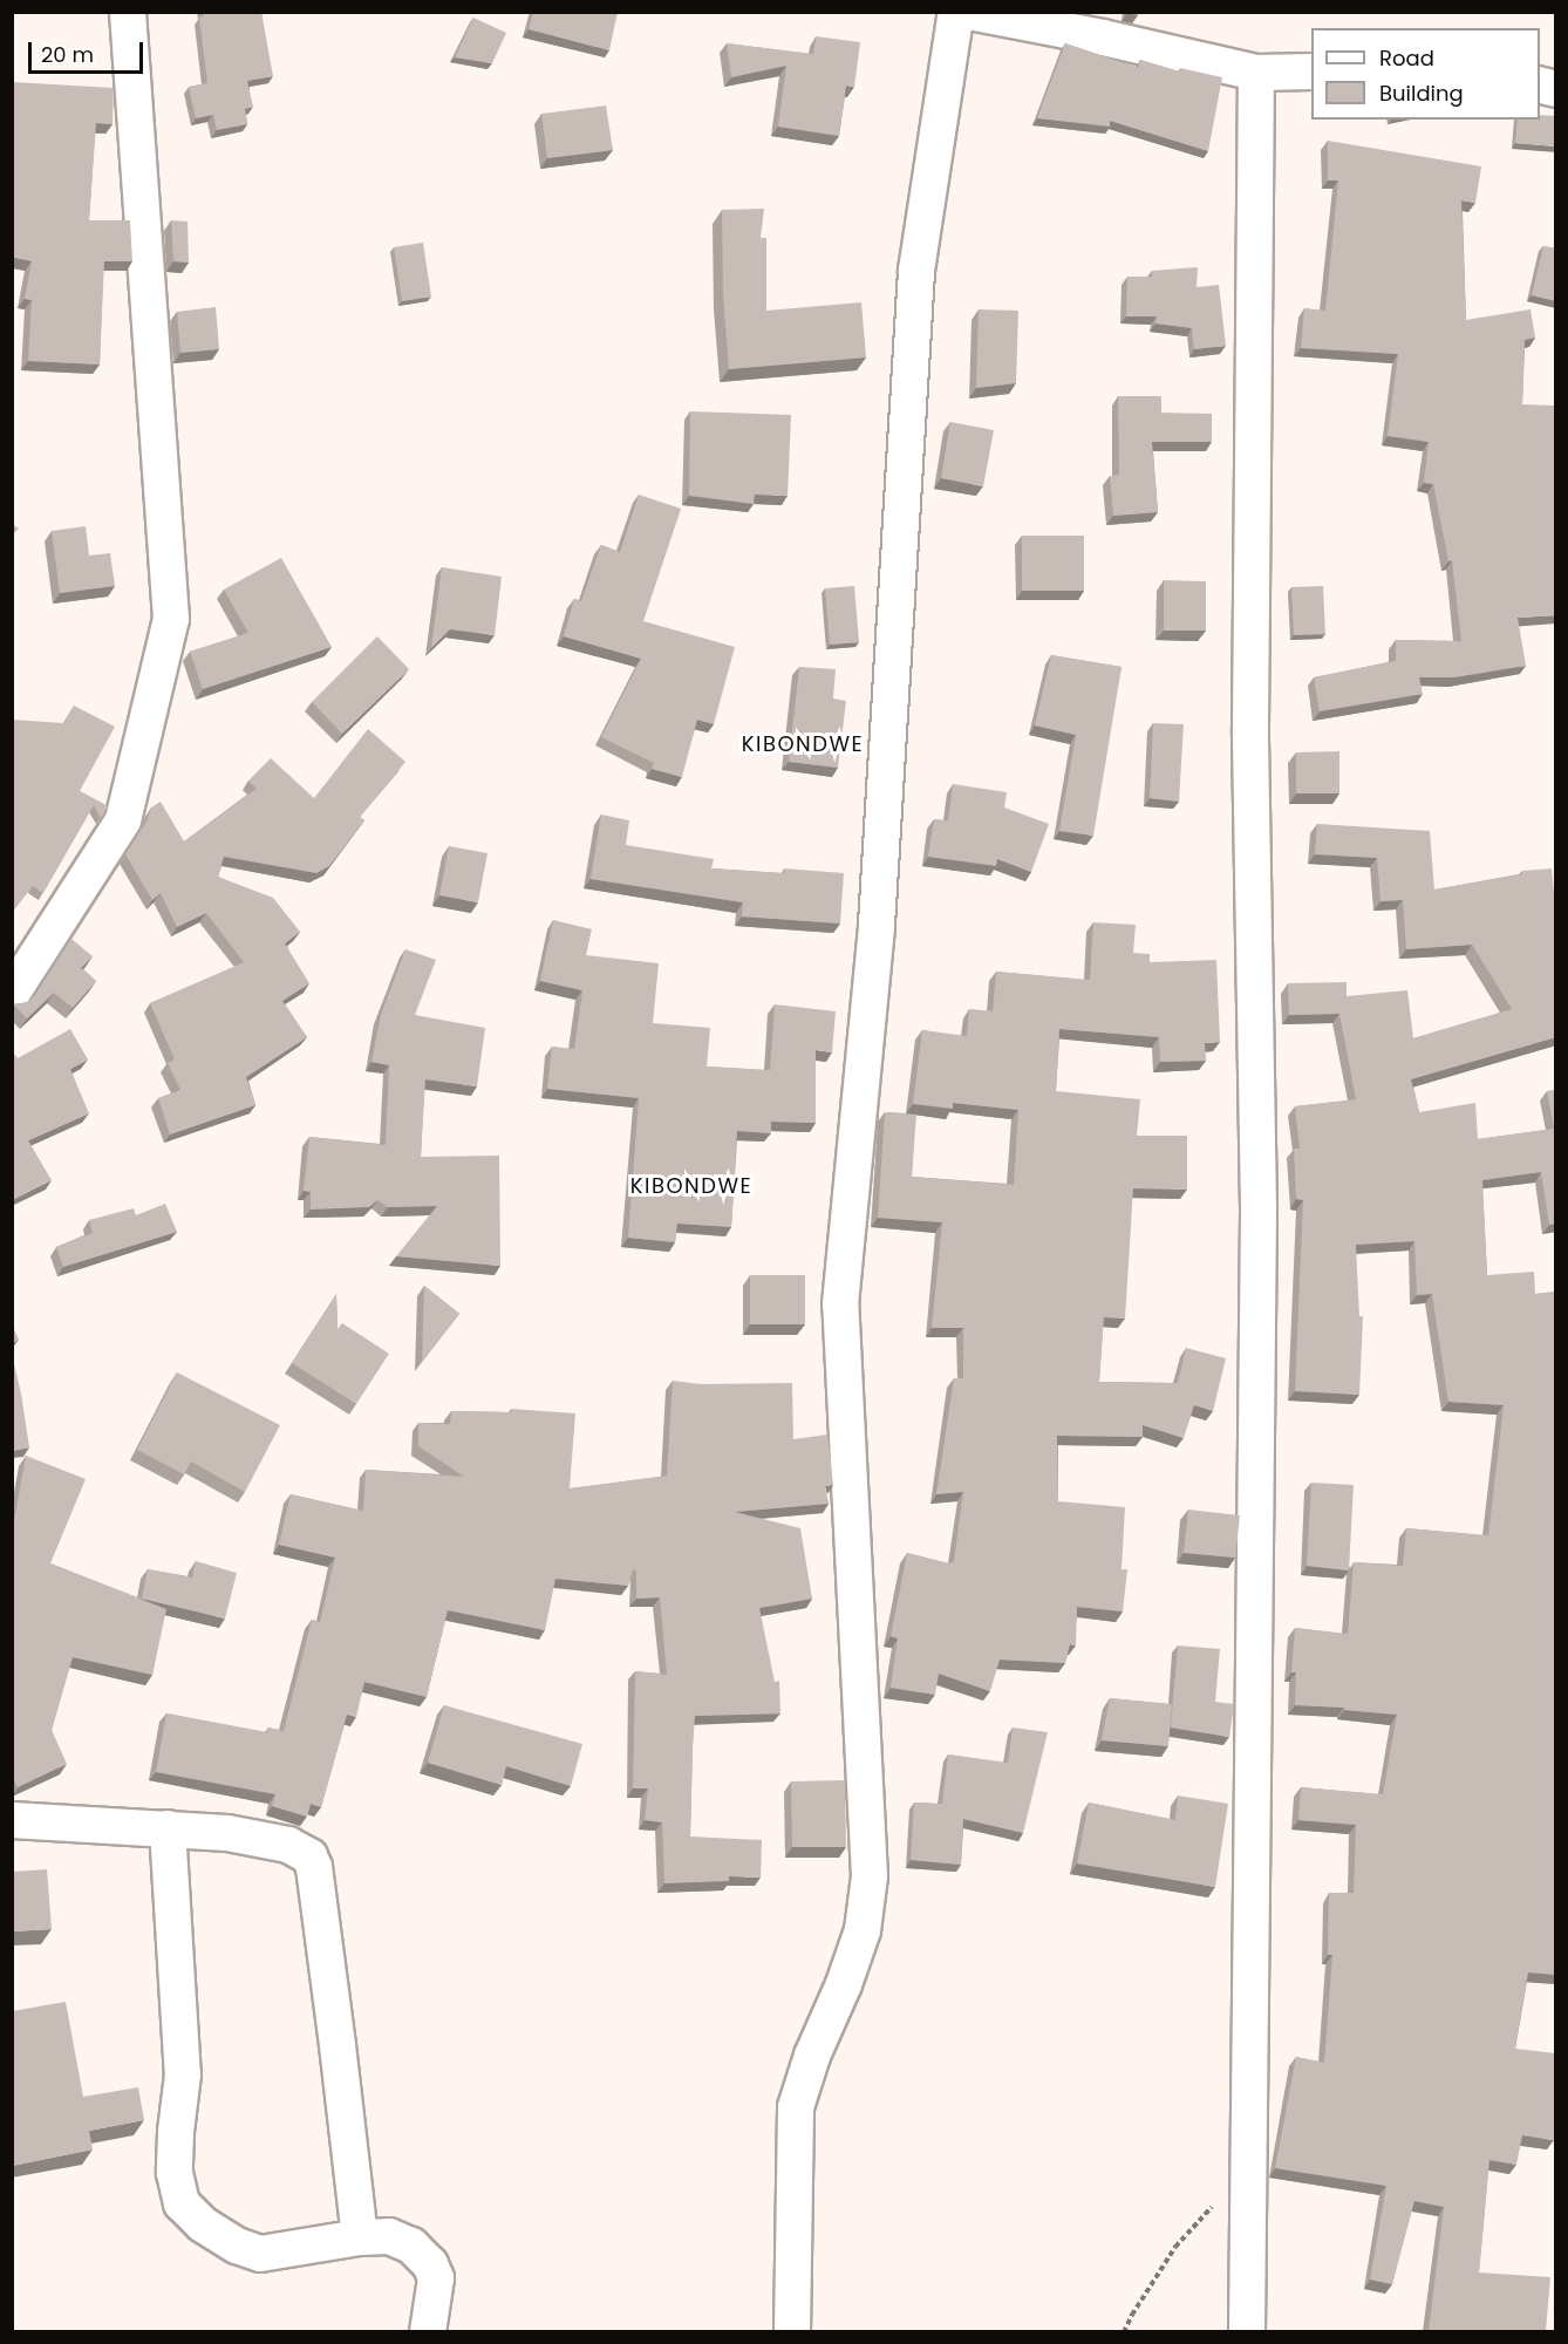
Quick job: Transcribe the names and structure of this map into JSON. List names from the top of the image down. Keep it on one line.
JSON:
{"districts":["KIBONDWE","KIBONDWE"],"legend":["Road","Building"],"scale_bar":"20 m"}
